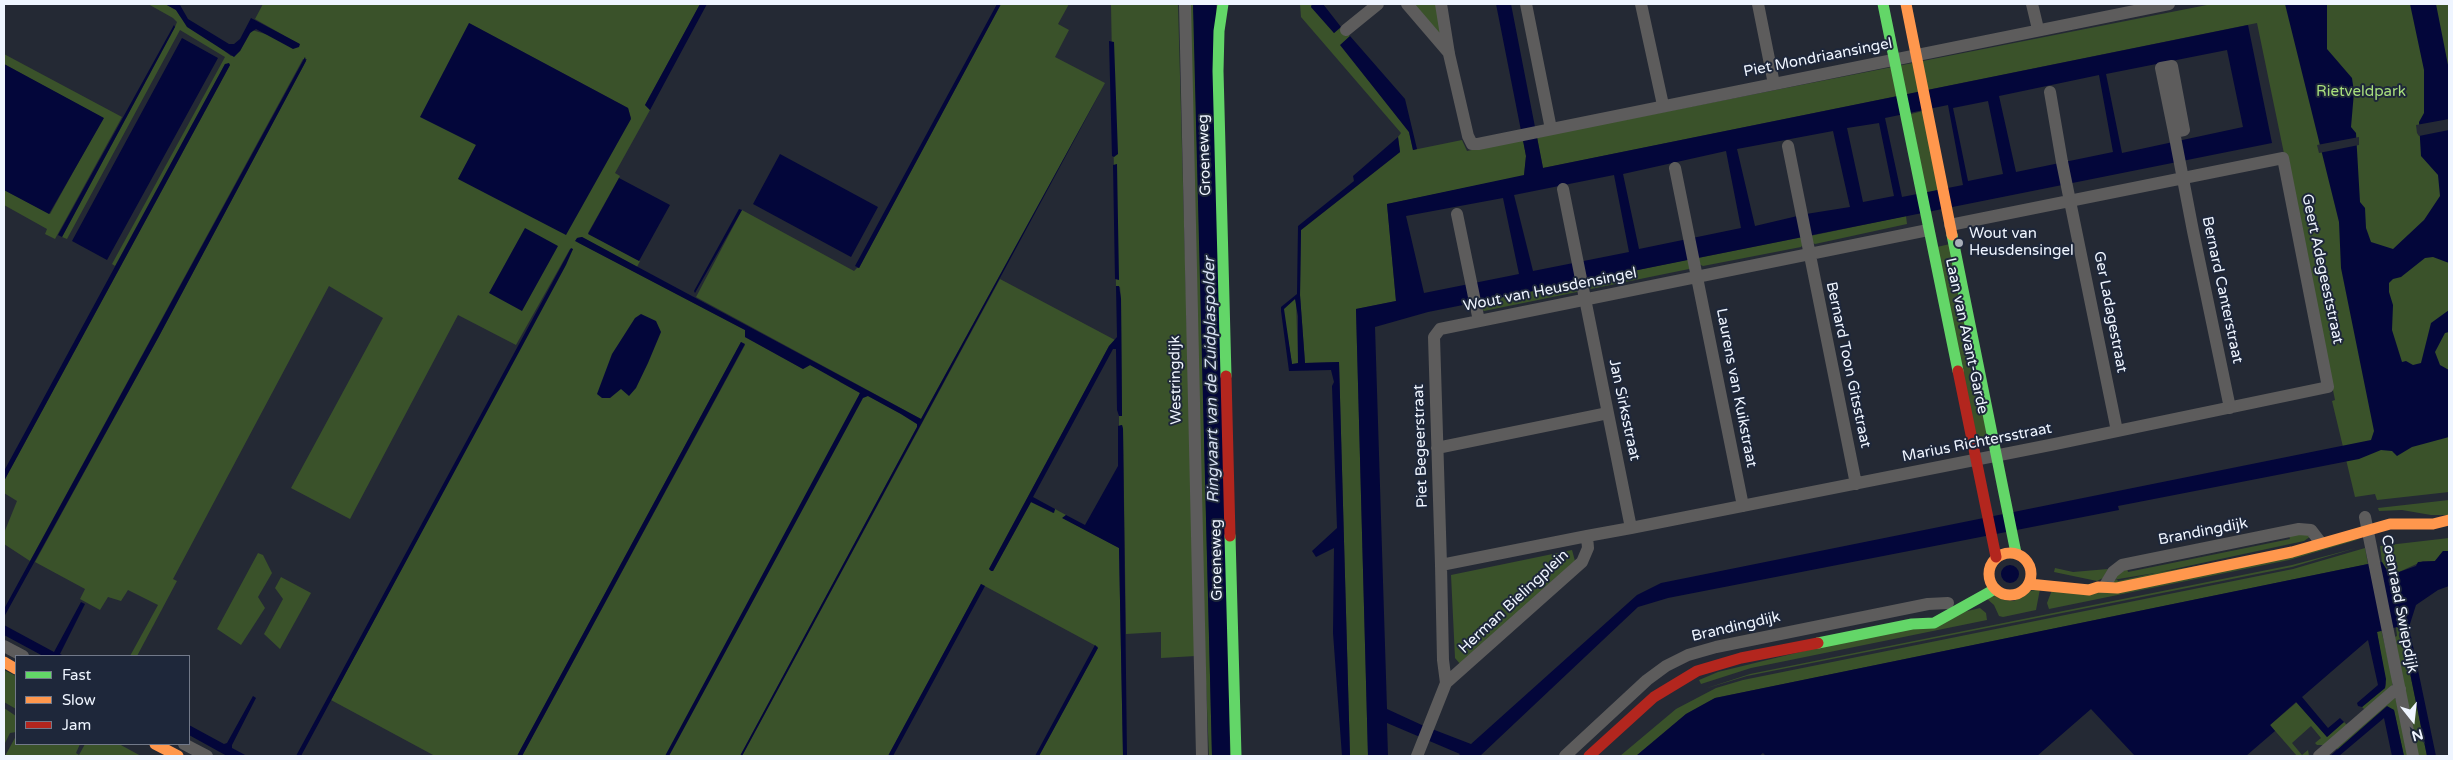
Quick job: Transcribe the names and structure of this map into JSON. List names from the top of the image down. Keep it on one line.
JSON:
{"streets":{"street":["Piet Mondriaansingel","Groeneweg","Geert Adegeeststraat","Wout van Heusdensingel","Bernard Canterstraat","Ger Ladagestraat","Laan van Avant-Garde","Bernard Toon Gitsstraat","Westringdijk","Laurens van Kuikstraat","Jan Sirksstraat","Marius Richtersstraat","Piet Begeerstraat","Brandingdijk","Herman Bielingplein","Coenraad Swiepdijk"]},"crossings":[["Piet Mondriaansingel","Laan van Avant-Garde"],["Geert Adegeeststraat","Wout van Heusdensingel"],["Geert Adegeeststraat","Marius Richtersstraat"],["Wout van Heusdensingel","Bernard Canterstraat"],["Wout van Heusdensingel","Ger Ladagestraat"],["Wout van Heusdensingel","Laan van Avant-Garde"],["Wout van Heusdensingel","Bernard Toon Gitsstraat"],["Wout van Heusdensingel","Laurens van Kuikstraat"],["Wout van Heusdensingel","Jan Sirksstraat"],["Wout van Heusdensingel","Piet Begeerstraat"],["Bernard Canterstraat","Marius Richtersstraat"],["Ger Ladagestraat","Marius Richtersstraat"],["Laan van Avant-Garde","Marius Richtersstraat"],["Laan van Avant-Garde","Brandingdijk"],["Bernard Toon Gitsstraat","Marius Richtersstraat"],["Laurens van Kuikstraat","Marius Richtersstraat"],["Jan Sirksstraat","Marius Richtersstraat"],["Jan Sirksstraat","Herman Bielingplein"],["Marius Richtersstraat","Herman Bielingplein"],["Piet Begeerstraat","Herman Bielingplein"]],"water":["Ringvaart van de Zuidplaspolder"],"parks":["Rietveldpark"],"places":["Wout van Heusdensingel"],"legend":["Fast","Slow","Jam"],"north":"bottom"}
